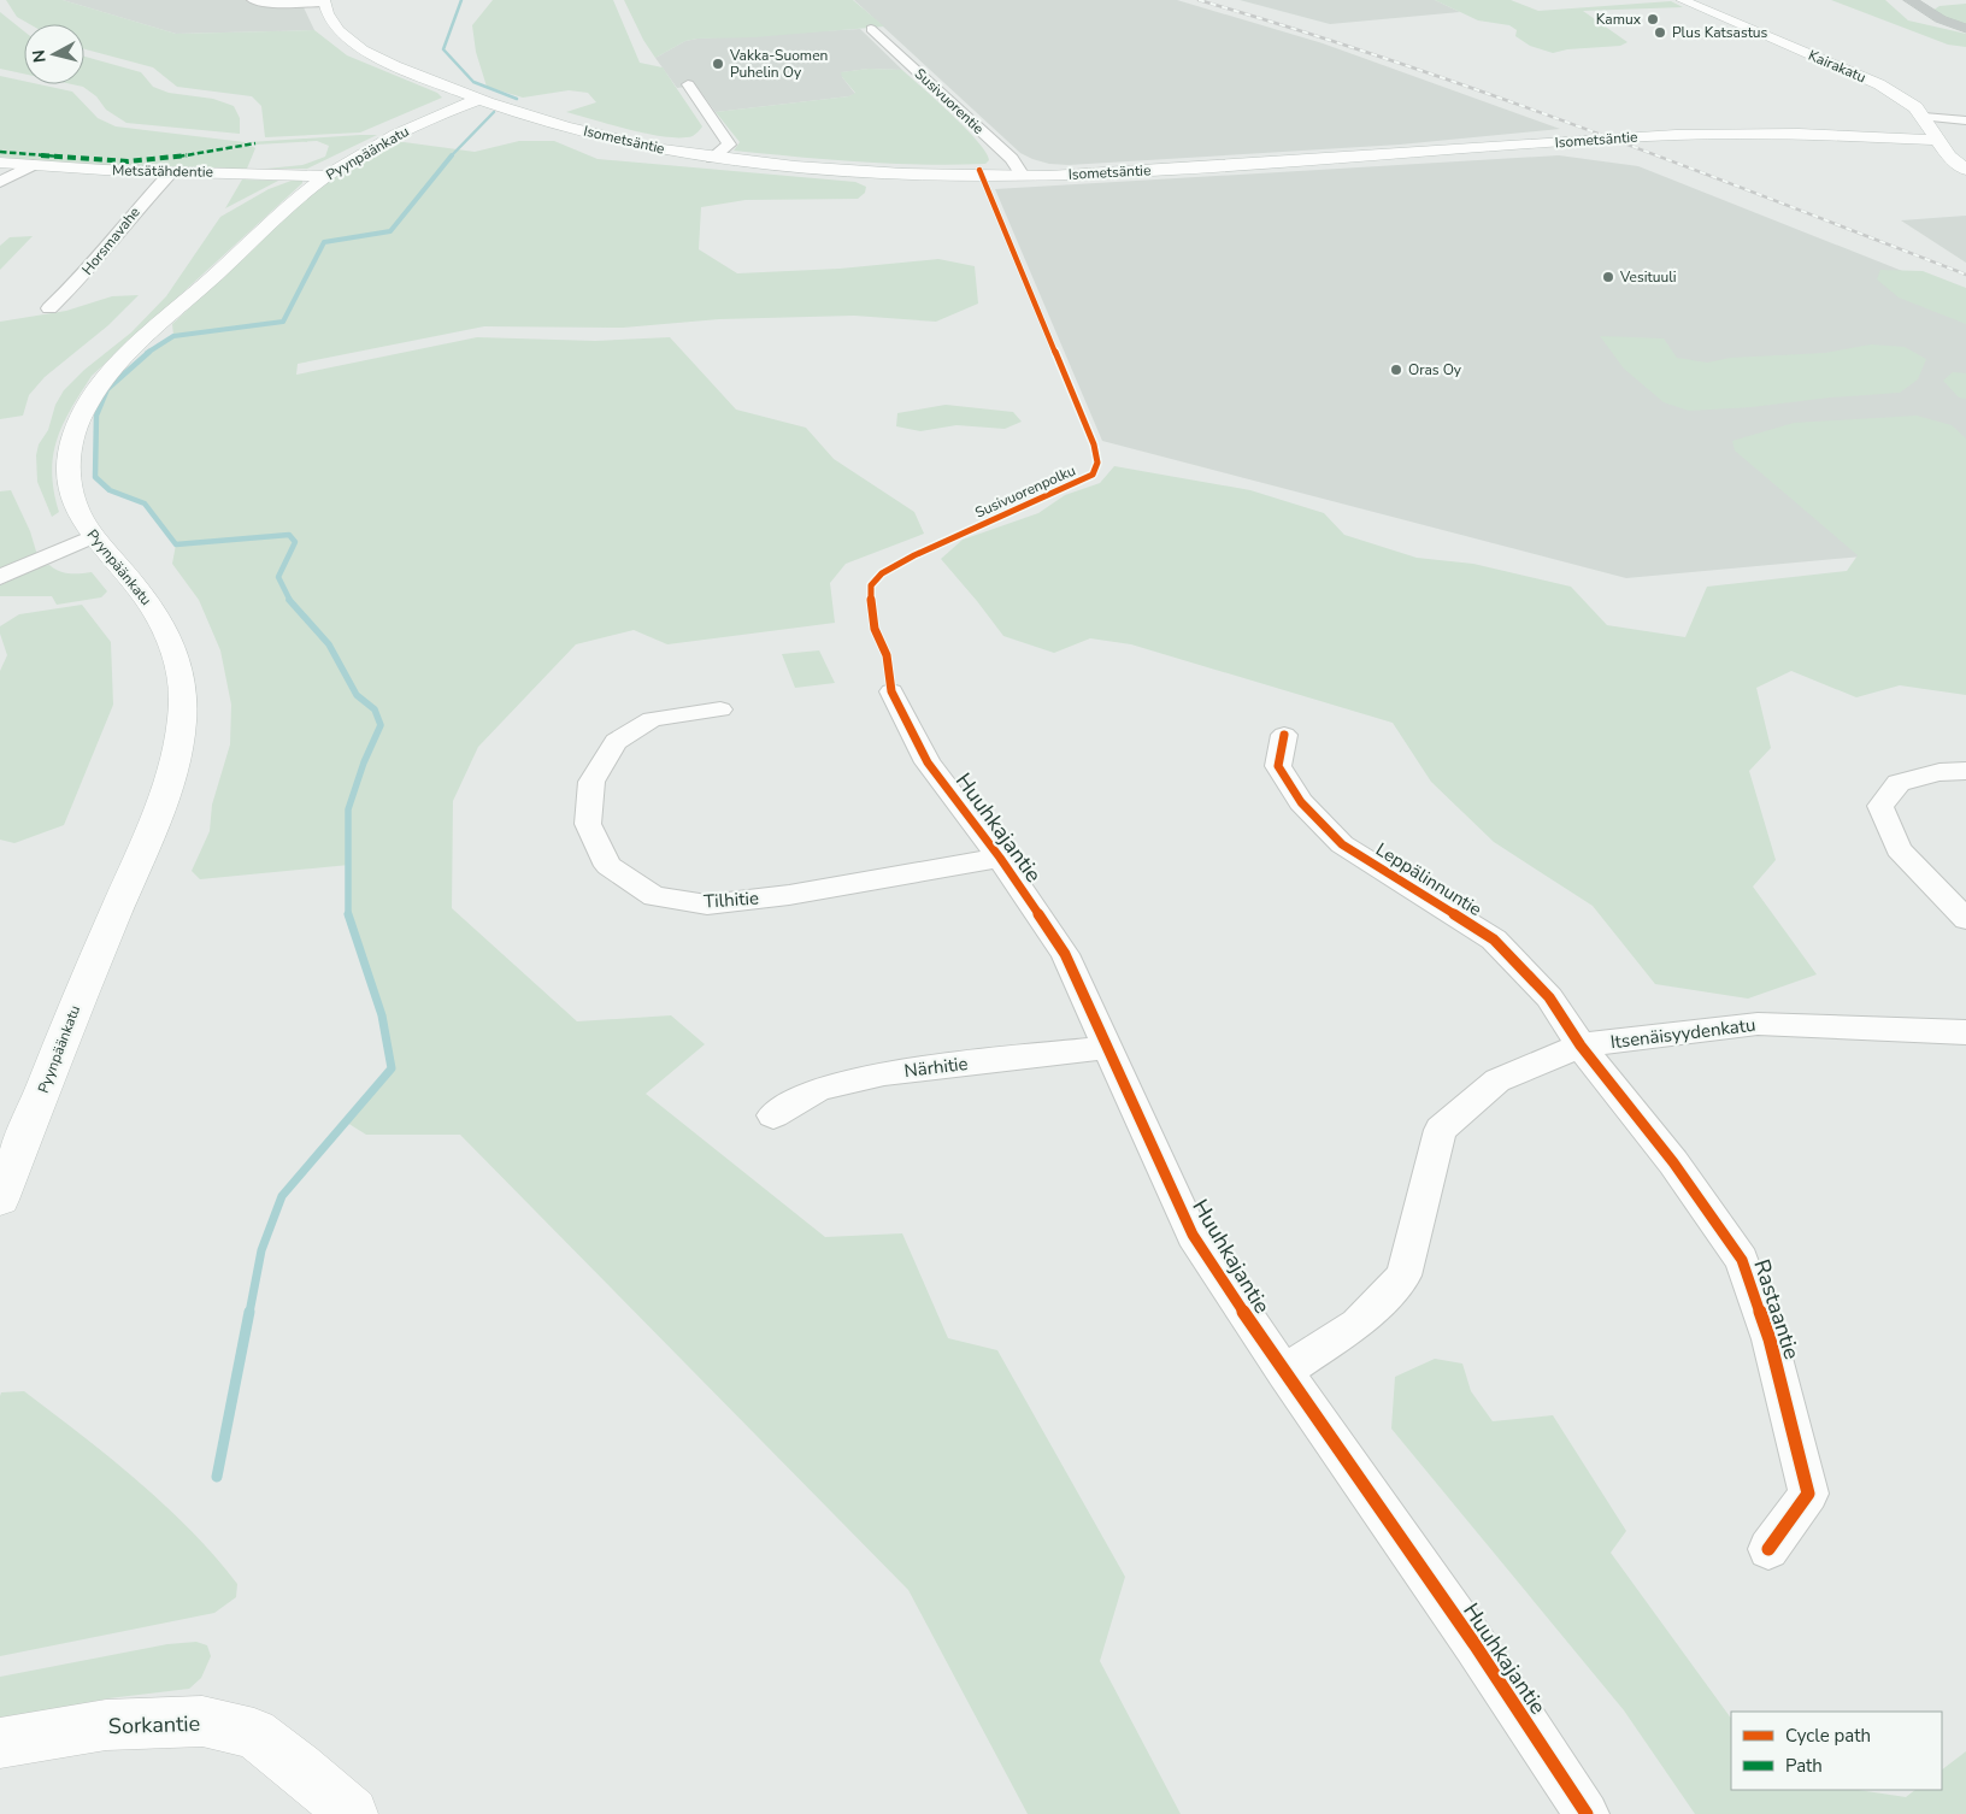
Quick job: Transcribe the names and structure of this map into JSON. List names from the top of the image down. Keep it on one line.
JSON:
{"streets":{"main road":["Kairakatu","Isometsäntie","Pyynpäänkatu","Metsätähdentie","Sorkantie"],"street":["Susivuorentie","Horsmavahe","Huuhkajantie","Leppälinnuntie","Tilhitie","Itsenäisyydenkatu","Närhitie","Rastaantie"],"cycle path":["Susivuorenpolku"]},"crossings":[["Kairakatu","Isometsäntie"],["Susivuorentie","Isometsäntie"],["Isometsäntie","Pyynpäänkatu"],["Pyynpäänkatu","Metsätähdentie"],["Metsätähdentie","Horsmavahe"],["Huuhkajantie","Tilhitie"],["Huuhkajantie","Itsenäisyydenkatu"],["Huuhkajantie","Närhitie"],["Leppälinnuntie","Itsenäisyydenkatu"],["Leppälinnuntie","Rastaantie"],["Itsenäisyydenkatu","Rastaantie"]],"places":["Kamux","Plus Katsastus","Vakka-Suomen Puhelin Oy","Vesituuli","Oras Oy"],"legend":["Cycle path","Path"],"north":"left"}
